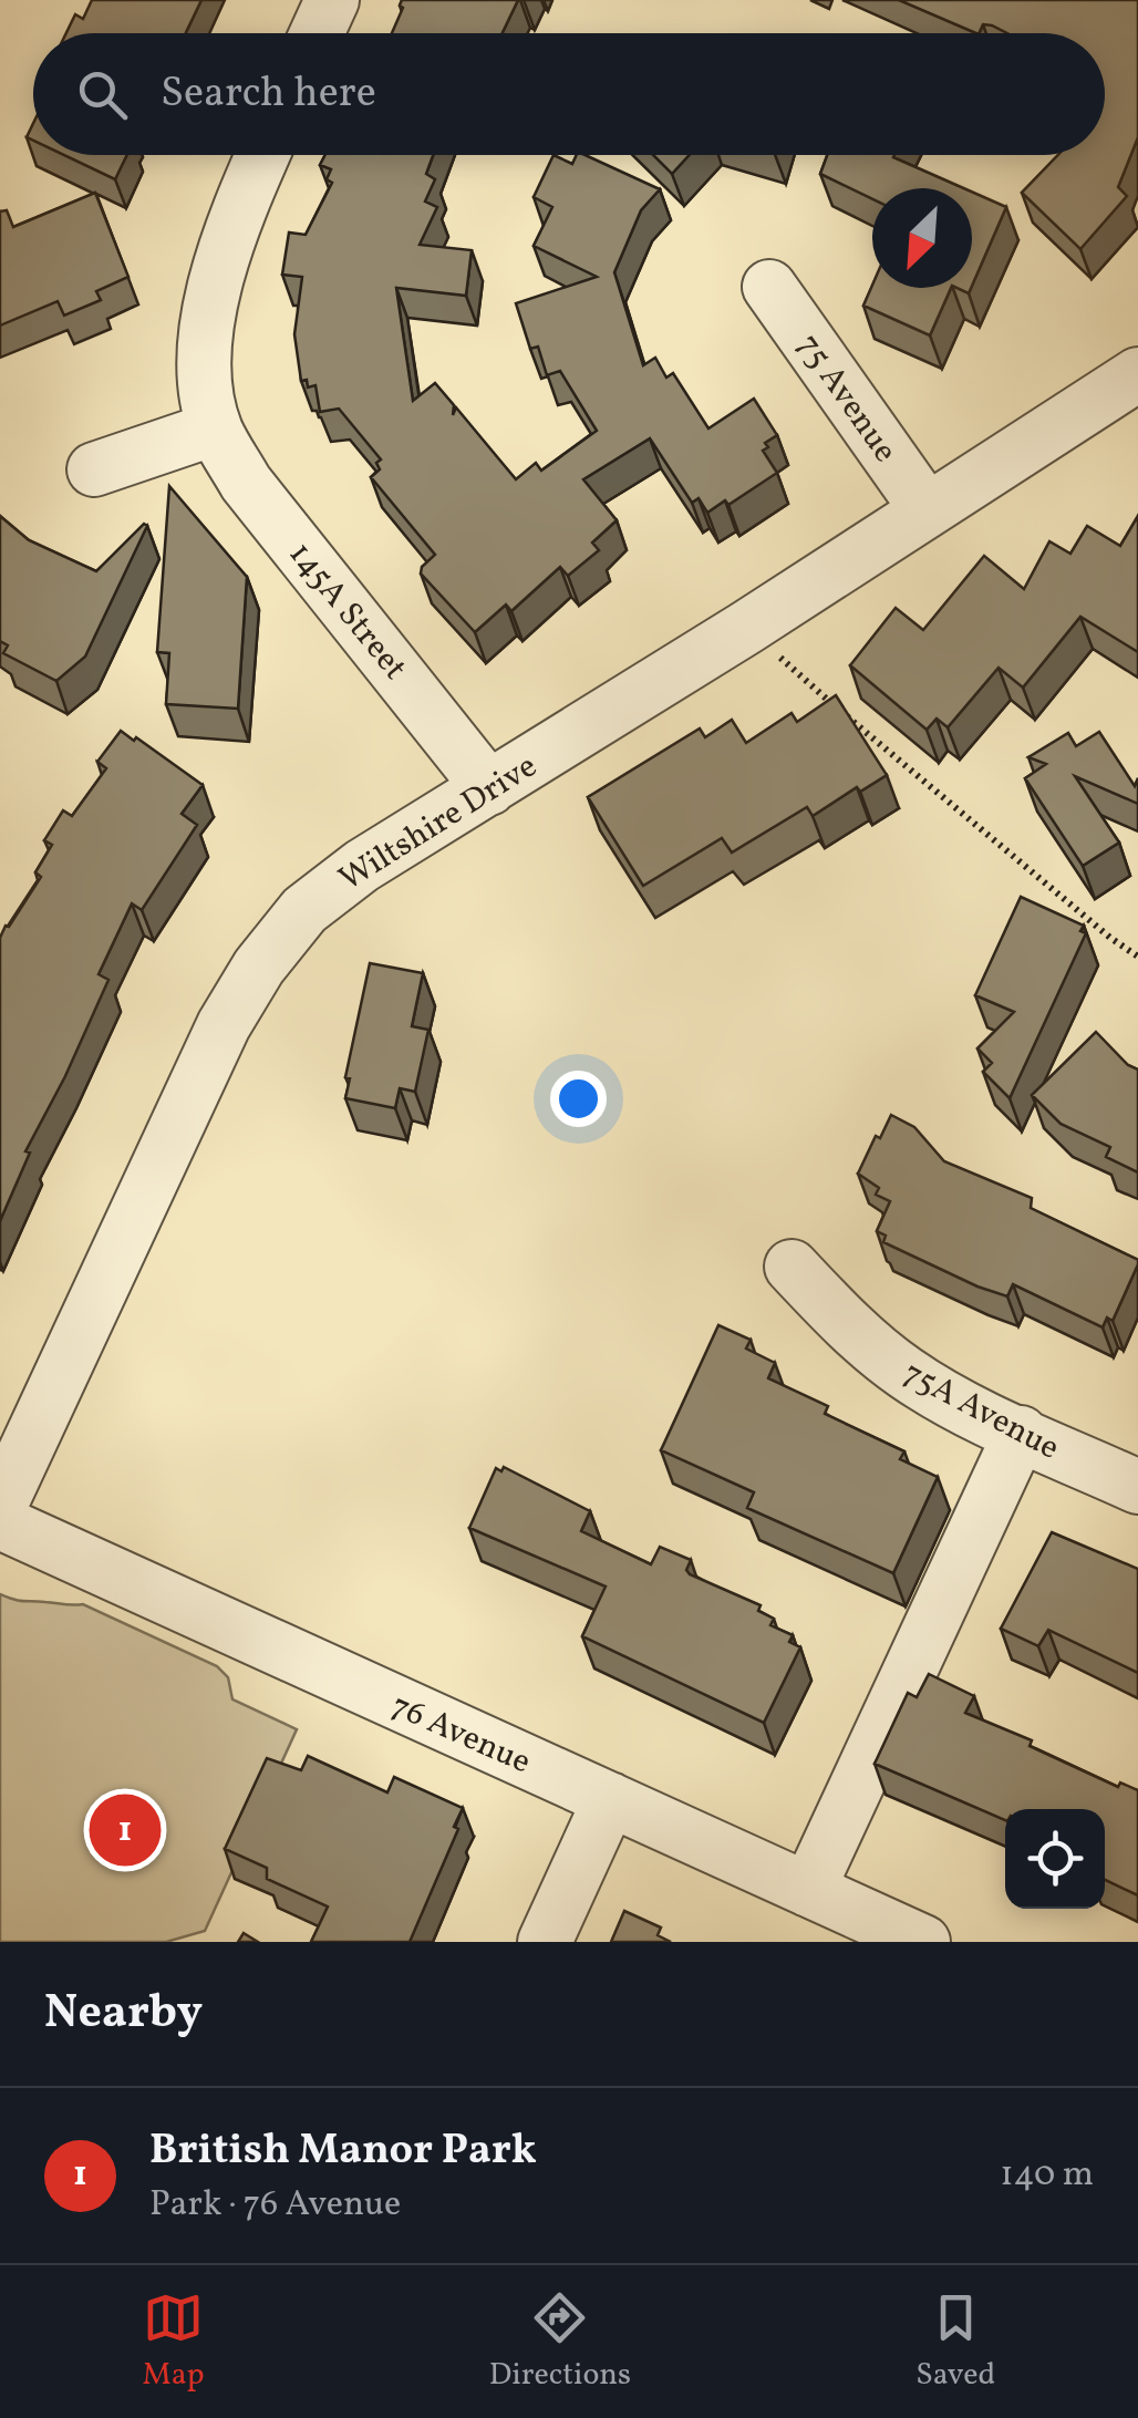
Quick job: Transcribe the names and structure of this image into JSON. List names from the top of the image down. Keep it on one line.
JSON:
{"streets":{"street":["75 Avenue","145A Street","Wiltshire Drive","75A Avenue","76 Avenue"]},"crossings":[["75 Avenue","Wiltshire Drive"],["145A Street","Wiltshire Drive"]],"north":"bottom left","page":{"search":"Search here","pins":"1","heading":"Nearby","list":[{"mark":"1","name":"British Manor Park","note":"Park · 76 Avenue","value":"140 m"}],"nav":["Map","Directions","Saved"]}}
